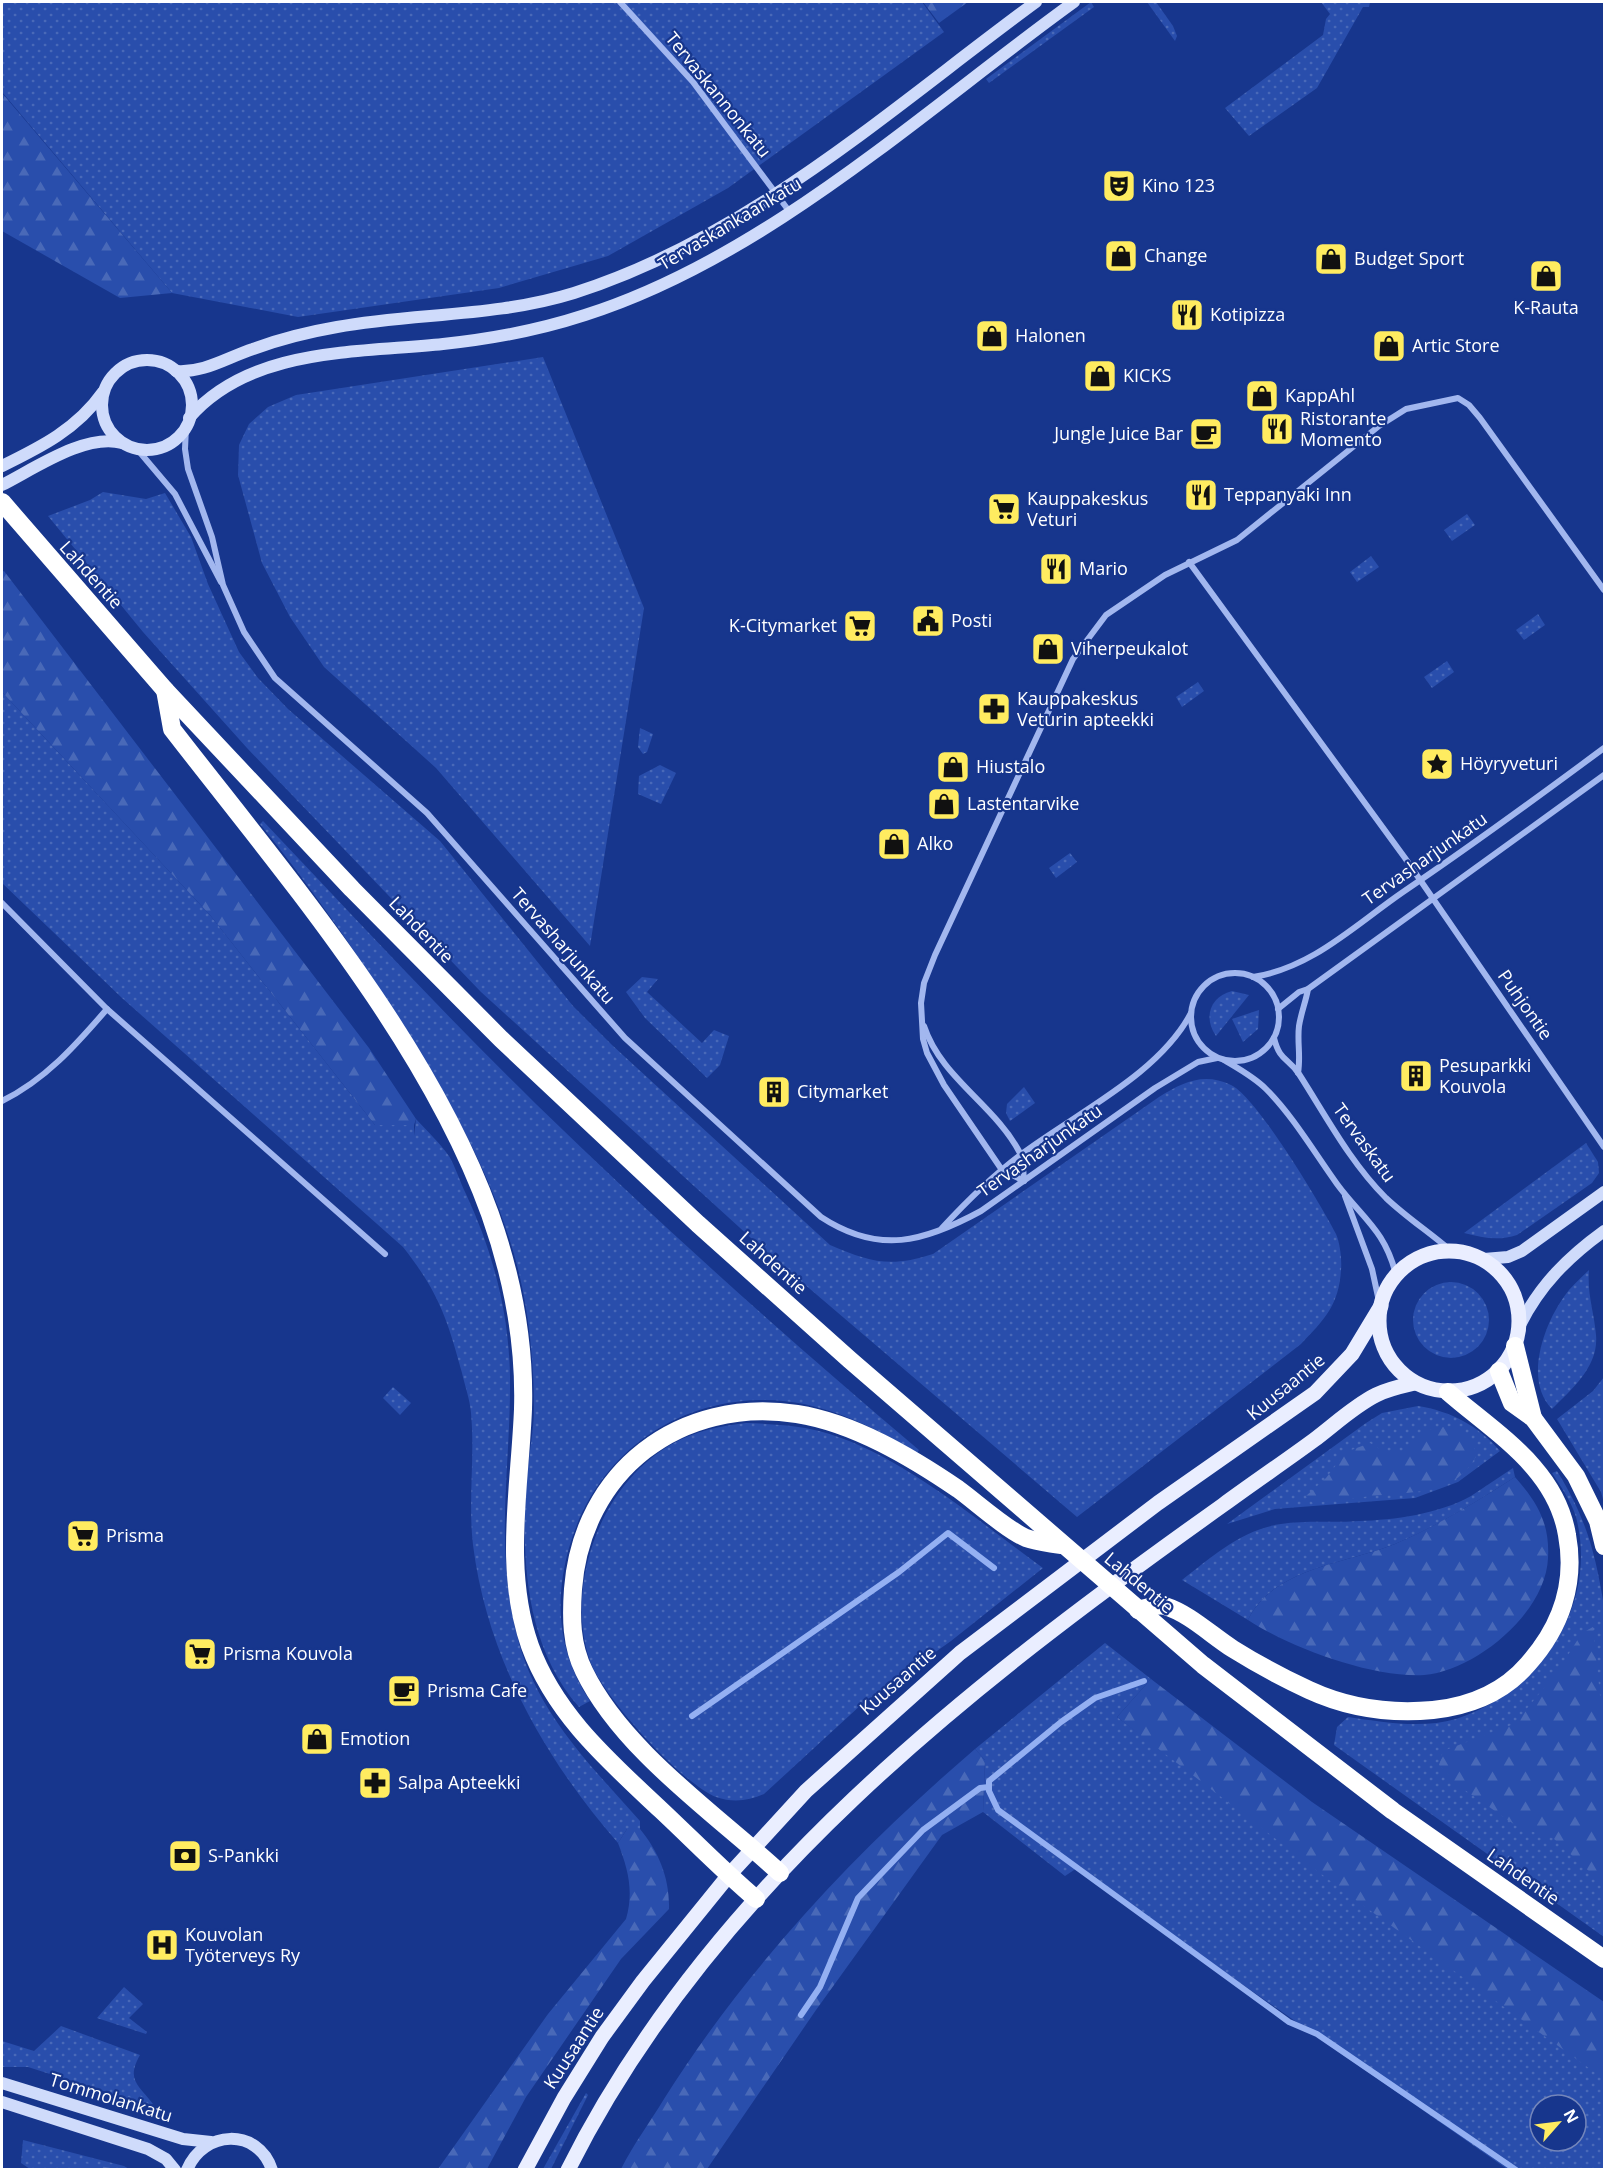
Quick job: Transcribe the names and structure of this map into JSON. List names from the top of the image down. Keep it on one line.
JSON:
{"streets":{"highway":["Lahdentie"],"main road":["Kuusaantie"],"street":["Tervaskannonkatu","Tervaskankaankatu","Tervasharjunkatu","Puhjontie","Tervaskatu","Tommolankatu"]},"crossings":[["Tervaskannonkatu","Tervaskankaankatu"],["Tervaskankaankatu","Tervasharjunkatu"],["Tervasharjunkatu","Puhjontie"],["Tervasharjunkatu","Tervaskatu"],["Tervaskatu","Kuusaantie"]],"places":{"theatre":["Kino 123"],"shop":["Change","Budget Sport","K-Rauta","Halonen","Artic Store","KICKS","KappAhl","Viherpeukalot","Hiustalo","Lastentarvike","Alko","Emotion"],"restaurant":["Kotipizza","Ristorante Momento","Teppanyaki Inn","Mario"],"cafe":["Jungle Juice Bar","Prisma Cafe"],"supermarket":["Kauppakeskus Veturi","K-Citymarket","Prisma","Prisma Kouvola"],"public building":["Posti"],"pharmacy":["Kauppakeskus Veturin apteekki","Salpa Apteekki"],"place":["Höyryveturi"],"building":["Pesuparkki Kouvola","Citymarket"],"bank":["S-Pankki"],"hospital":["Kouvolan Työterveys Ry"]},"north":"top right"}
